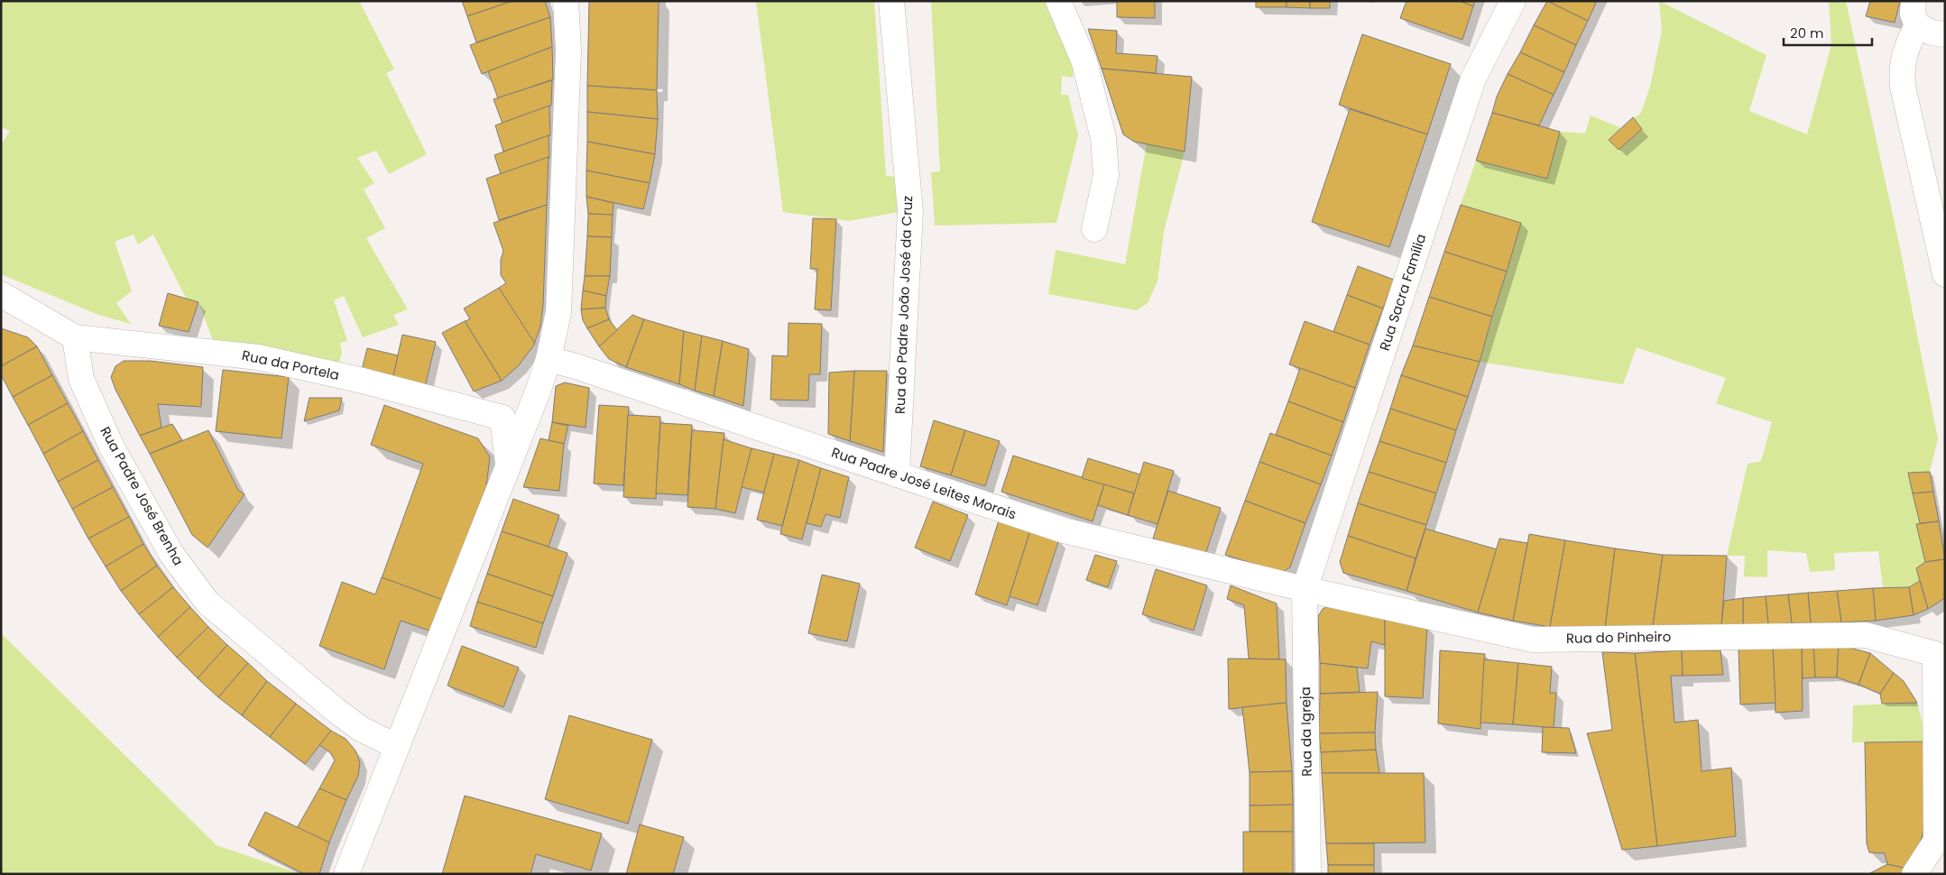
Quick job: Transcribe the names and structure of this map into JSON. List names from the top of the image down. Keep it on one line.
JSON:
{"streets":{"street":["Rua Sacra Família","Rua do Padre João José da Cruz","Rua da Portela","Rua Padre José Leites Morais","Rua Padre José Brenha","Rua do Pinheiro","Rua da Igreja"]},"crossings":[["Rua Sacra Família","Rua Padre José Leites Morais"],["Rua Sacra Família","Rua do Pinheiro"],["Rua Sacra Família","Rua da Igreja"],["Rua do Padre João José da Cruz","Rua Padre José Leites Morais"],["Rua da Portela","Rua Padre José Brenha"],["Rua Padre José Leites Morais","Rua do Pinheiro"],["Rua Padre José Leites Morais","Rua da Igreja"],["Rua do Pinheiro","Rua da Igreja"]],"scale_bar":"20 m"}
